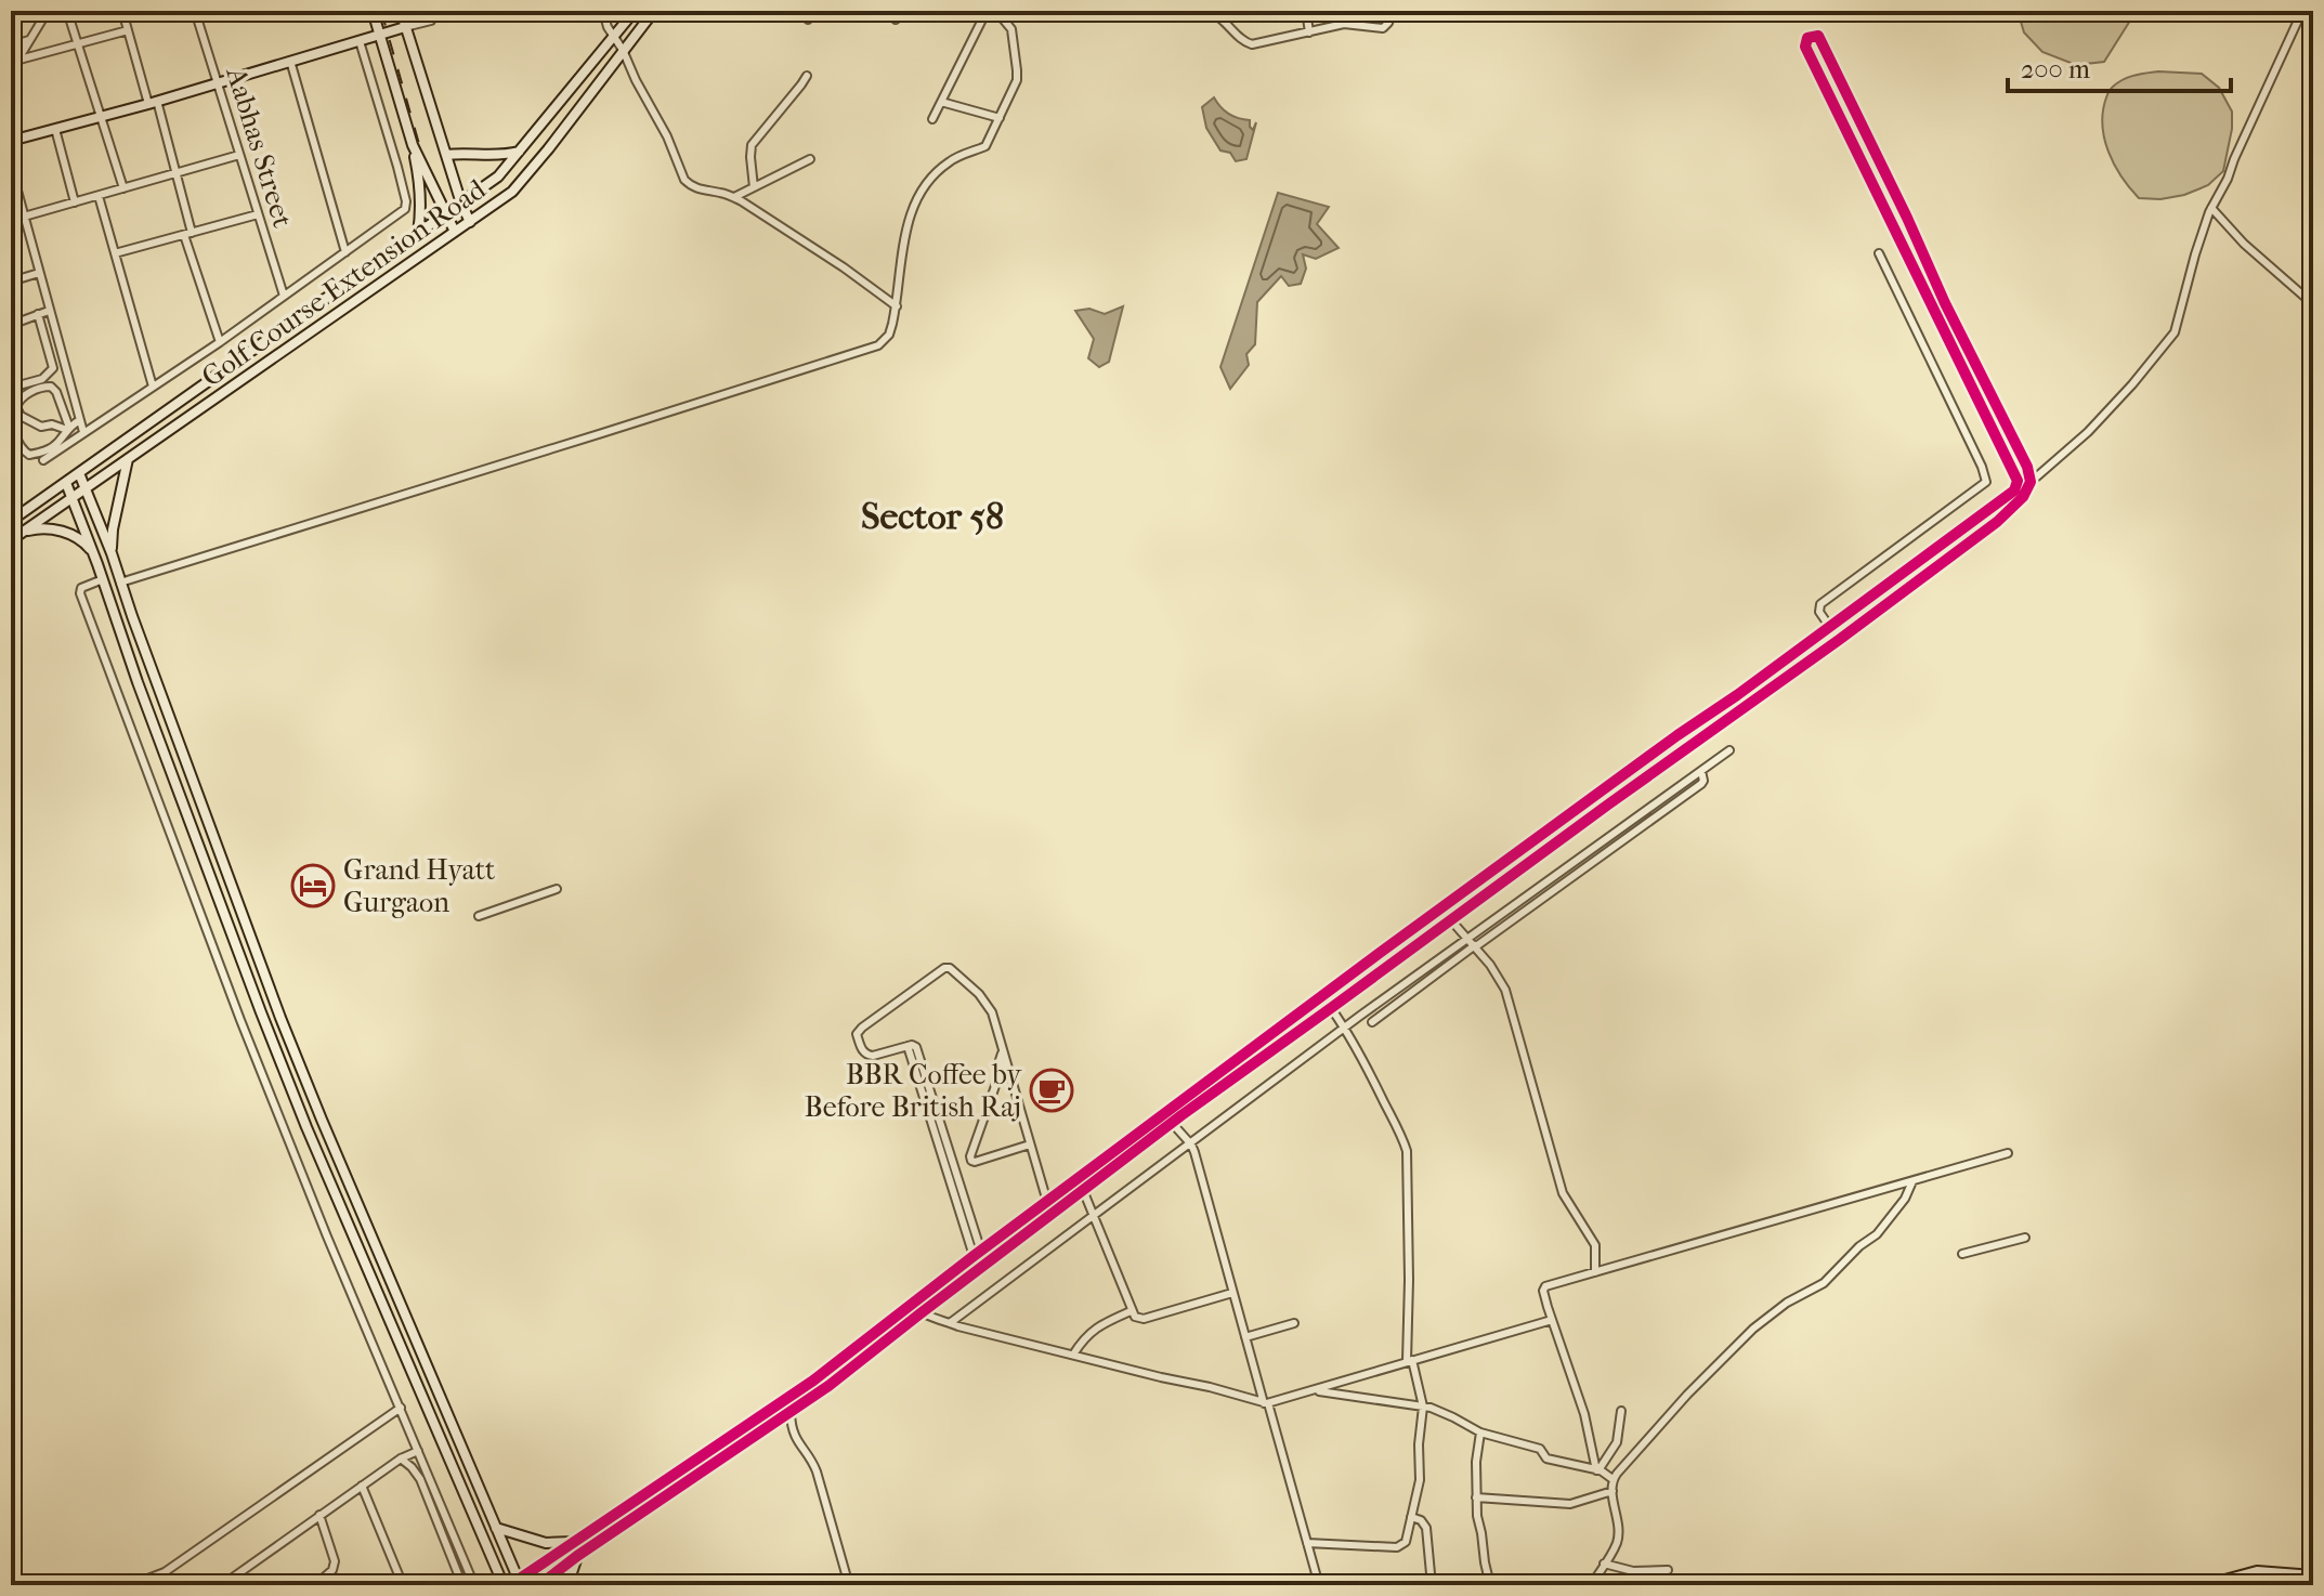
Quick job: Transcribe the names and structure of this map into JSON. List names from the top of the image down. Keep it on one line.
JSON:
{"streets":{"street":["Aabhas Street","Golf Course Extension Road"]},"districts":["Sector 58"],"places":{"hotel":["Grand Hyatt Gurgaon"],"cafe":["BBR Coffee by Before British Raj"]},"scale_bar":"200 m"}
